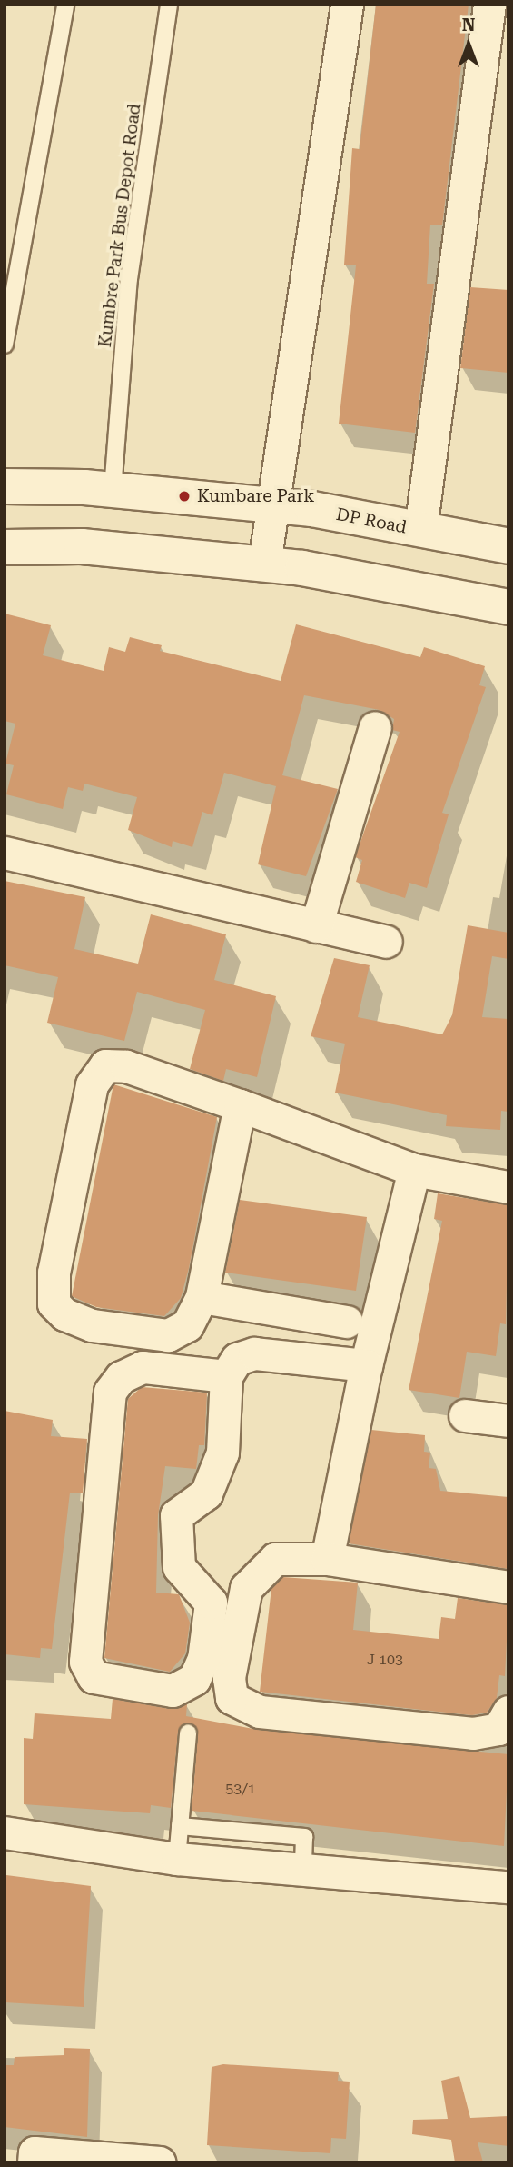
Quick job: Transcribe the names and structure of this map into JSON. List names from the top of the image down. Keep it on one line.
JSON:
{"streets":{"main road":["DP Road"],"lane":["Kumbre Park Bus Depot Road"]},"crossings":[["Kumbre Park Bus Depot Road","DP Road"]],"places":["Kumbare Park"],"house_numbers":["J 103","53/1"],"north":"top"}
